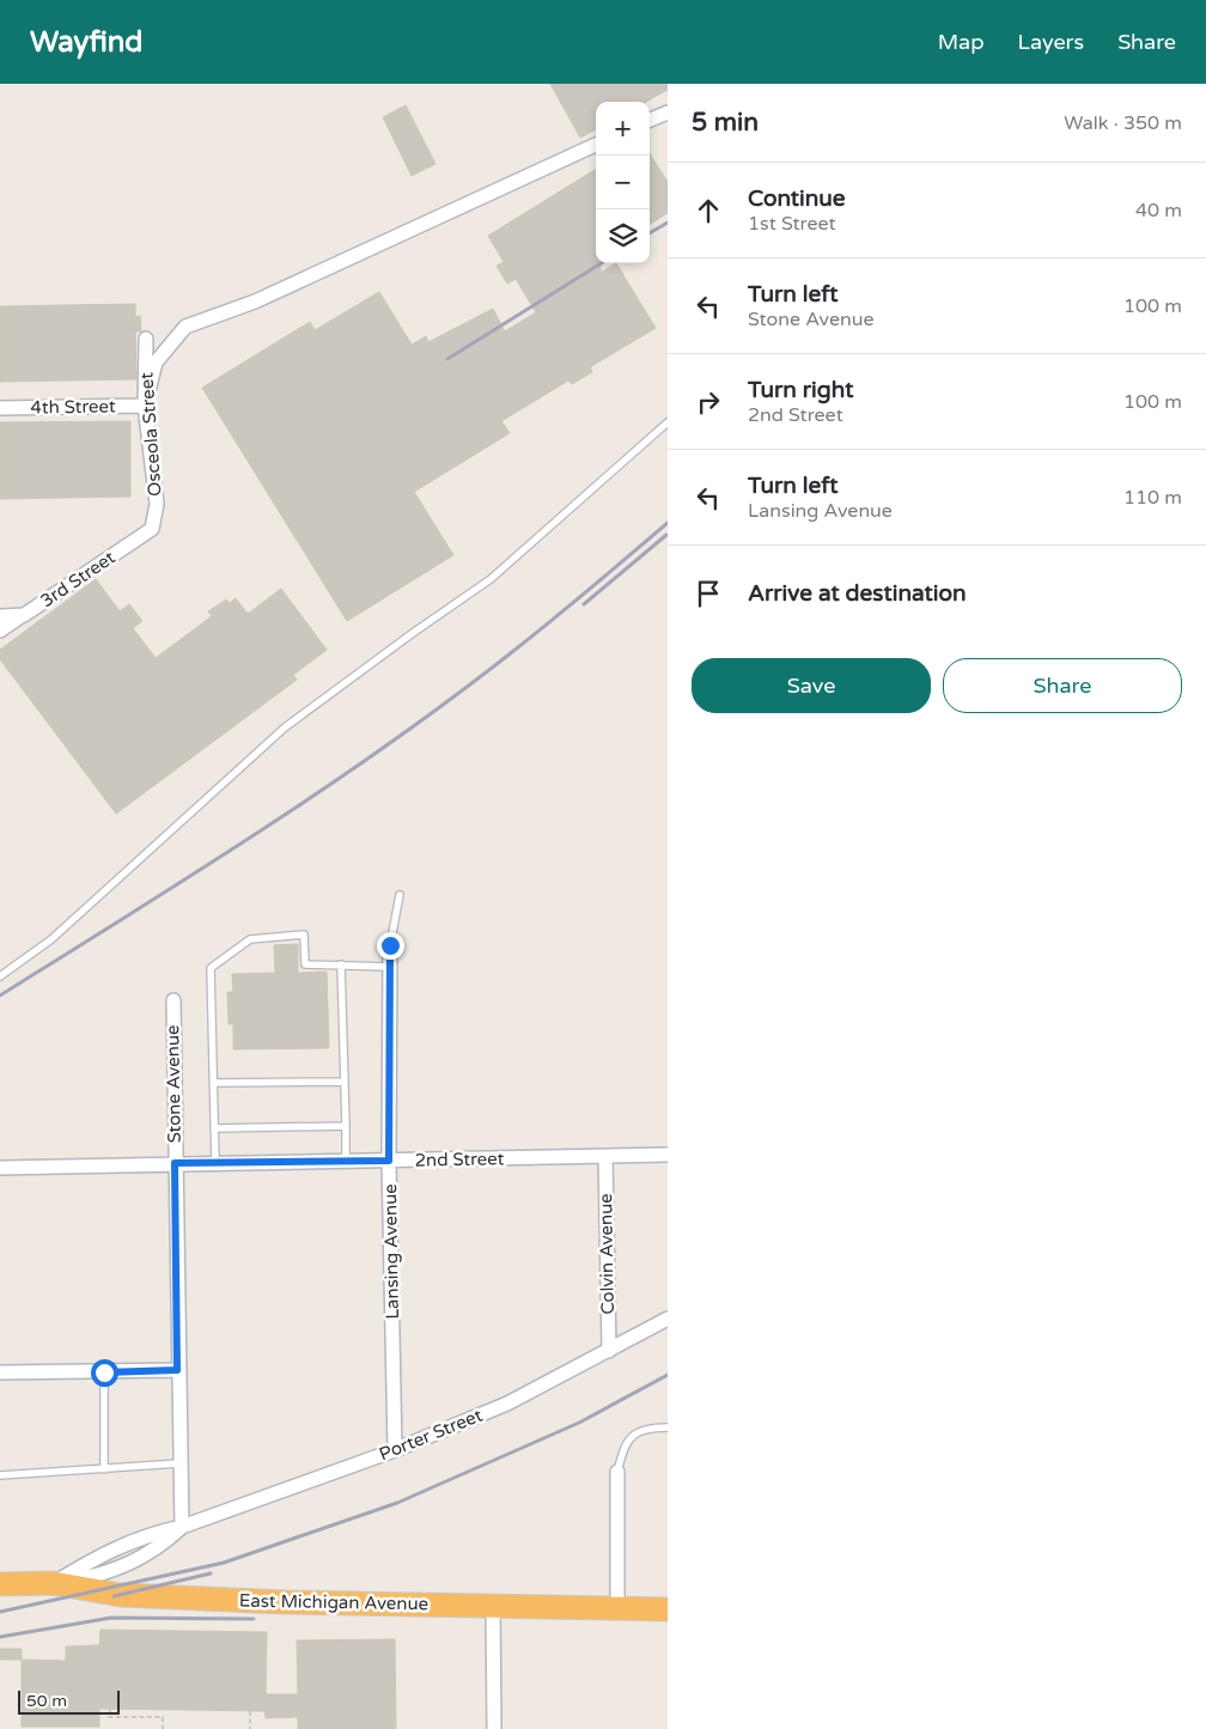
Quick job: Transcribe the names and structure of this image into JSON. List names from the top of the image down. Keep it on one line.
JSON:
{"streets":{"highway":["East Michigan Avenue"],"street":["4th Street","Osceola Street","3rd Street","Stone Avenue","2nd Street","Lansing Avenue","Colvin Avenue","Porter Street"]},"crossings":[["4th Street","Osceola Street"],["Osceola Street","3rd Street"],["Stone Avenue","2nd Street"],["Stone Avenue","Porter Street"],["2nd Street","Lansing Avenue"],["2nd Street","Colvin Avenue"],["Lansing Avenue","Porter Street"],["Colvin Avenue","Porter Street"],["Porter Street","East Michigan Avenue"]],"scale_bar":"50 m","page":{"header":"Wayfind","nav":["Map","Layers","Share"],"heading":["5 min","Walk · 350 m"],"map_buttons":["+","−"],"list":[["Continue","1st Street","40 m"],["Turn left","Stone Avenue","100 m"],["Turn right","2nd Street","100 m"],["Turn left","Lansing Avenue","110 m"],"Arrive at destination"],"buttons":["Save","Share"],"scale":"50 m"}}
